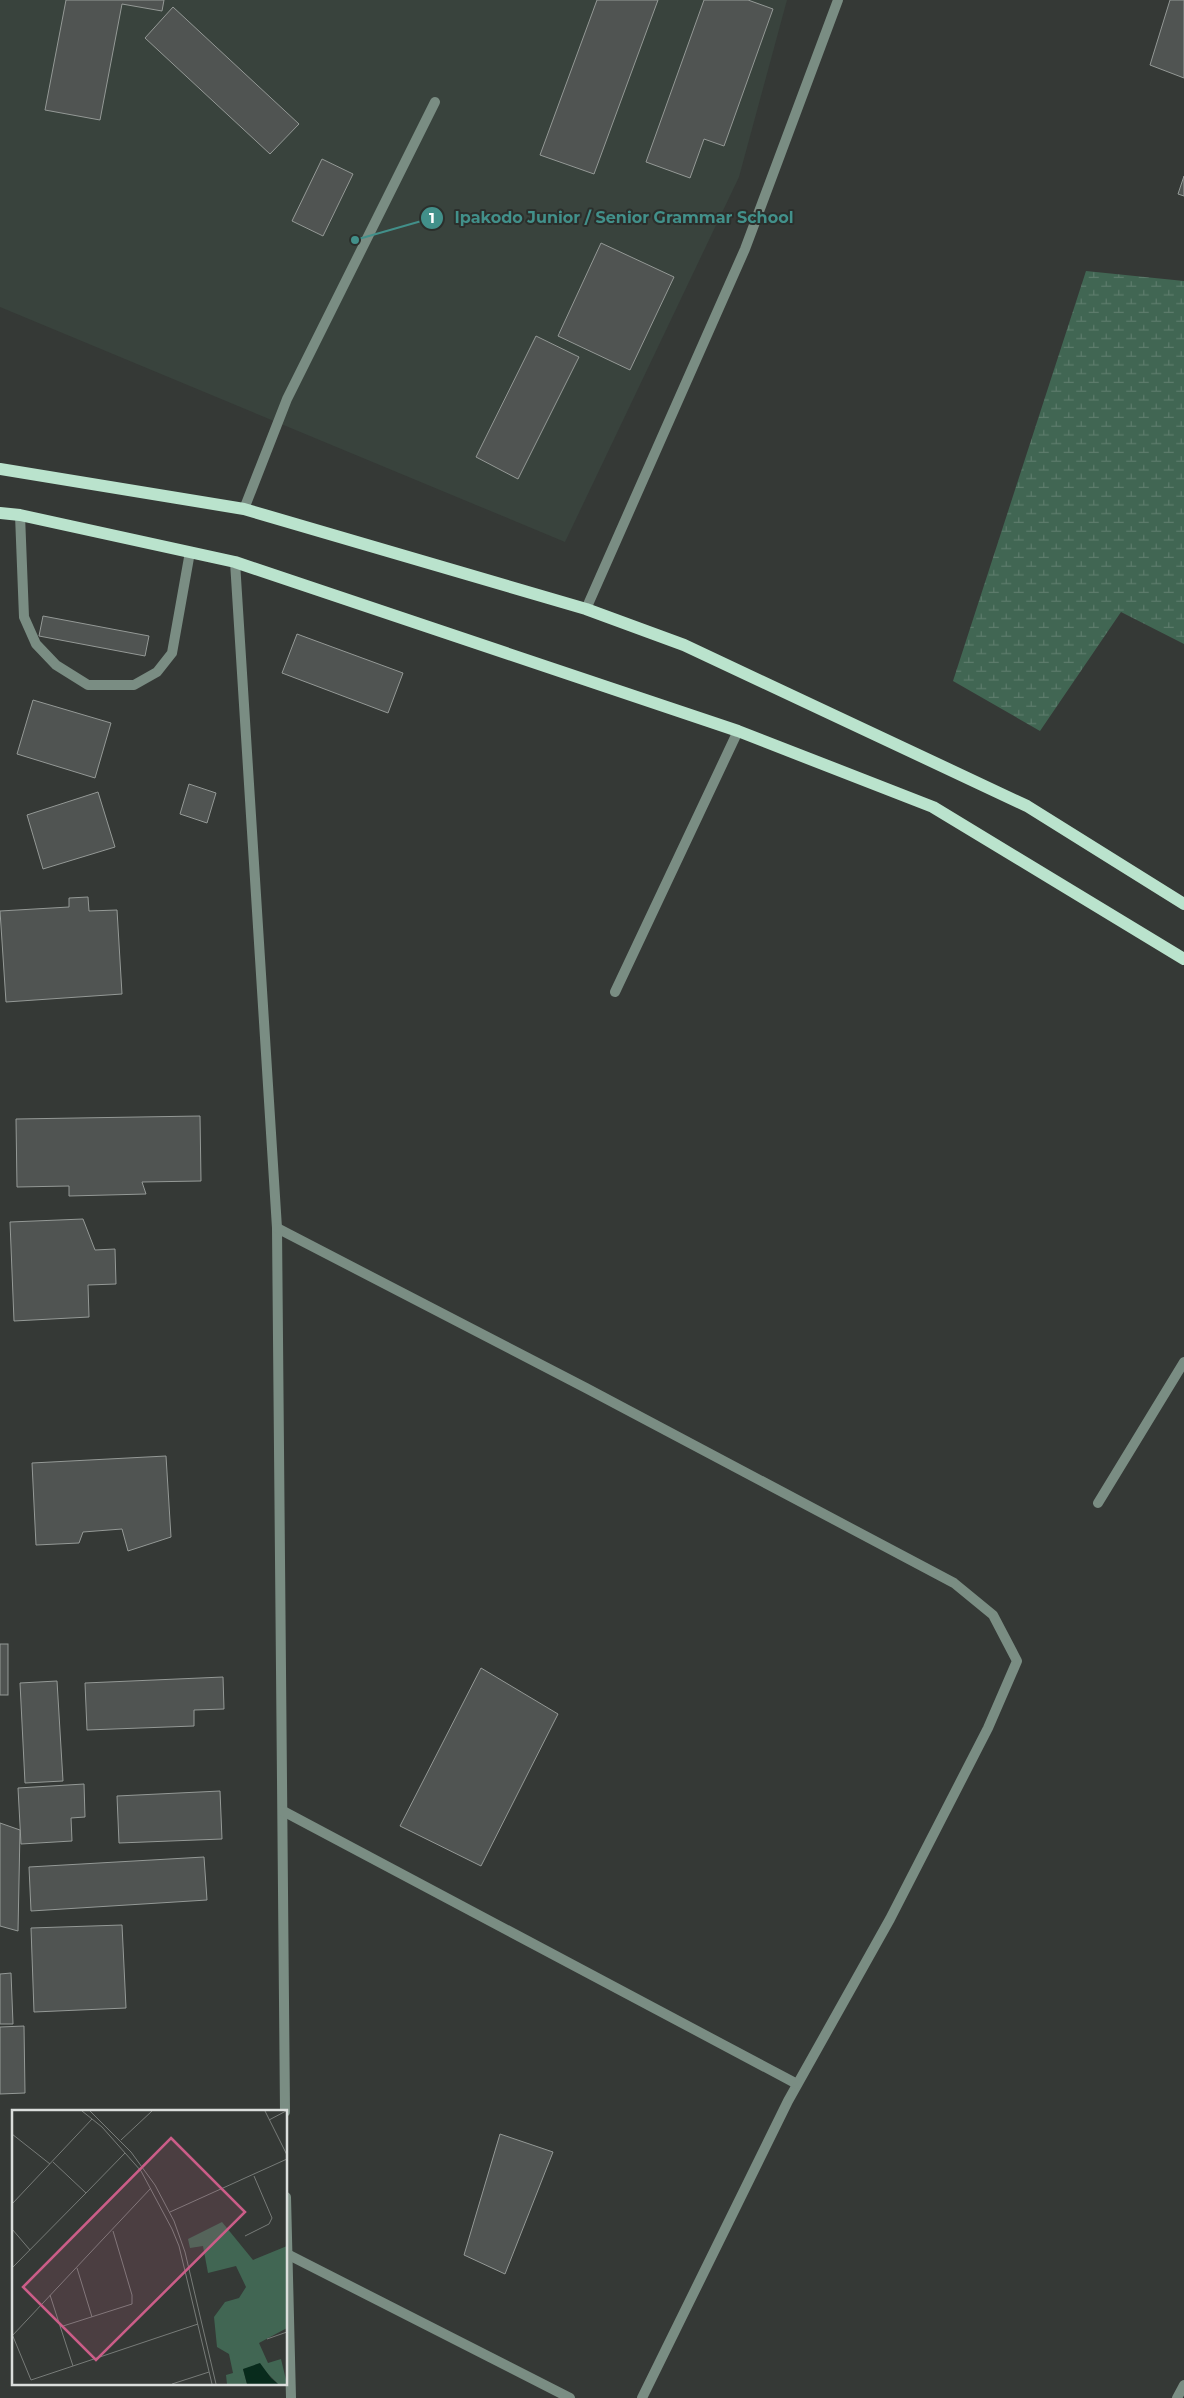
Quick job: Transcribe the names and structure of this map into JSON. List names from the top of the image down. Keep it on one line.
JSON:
{"places":["Ipakodo Junior / Senior Grammar School"]}
